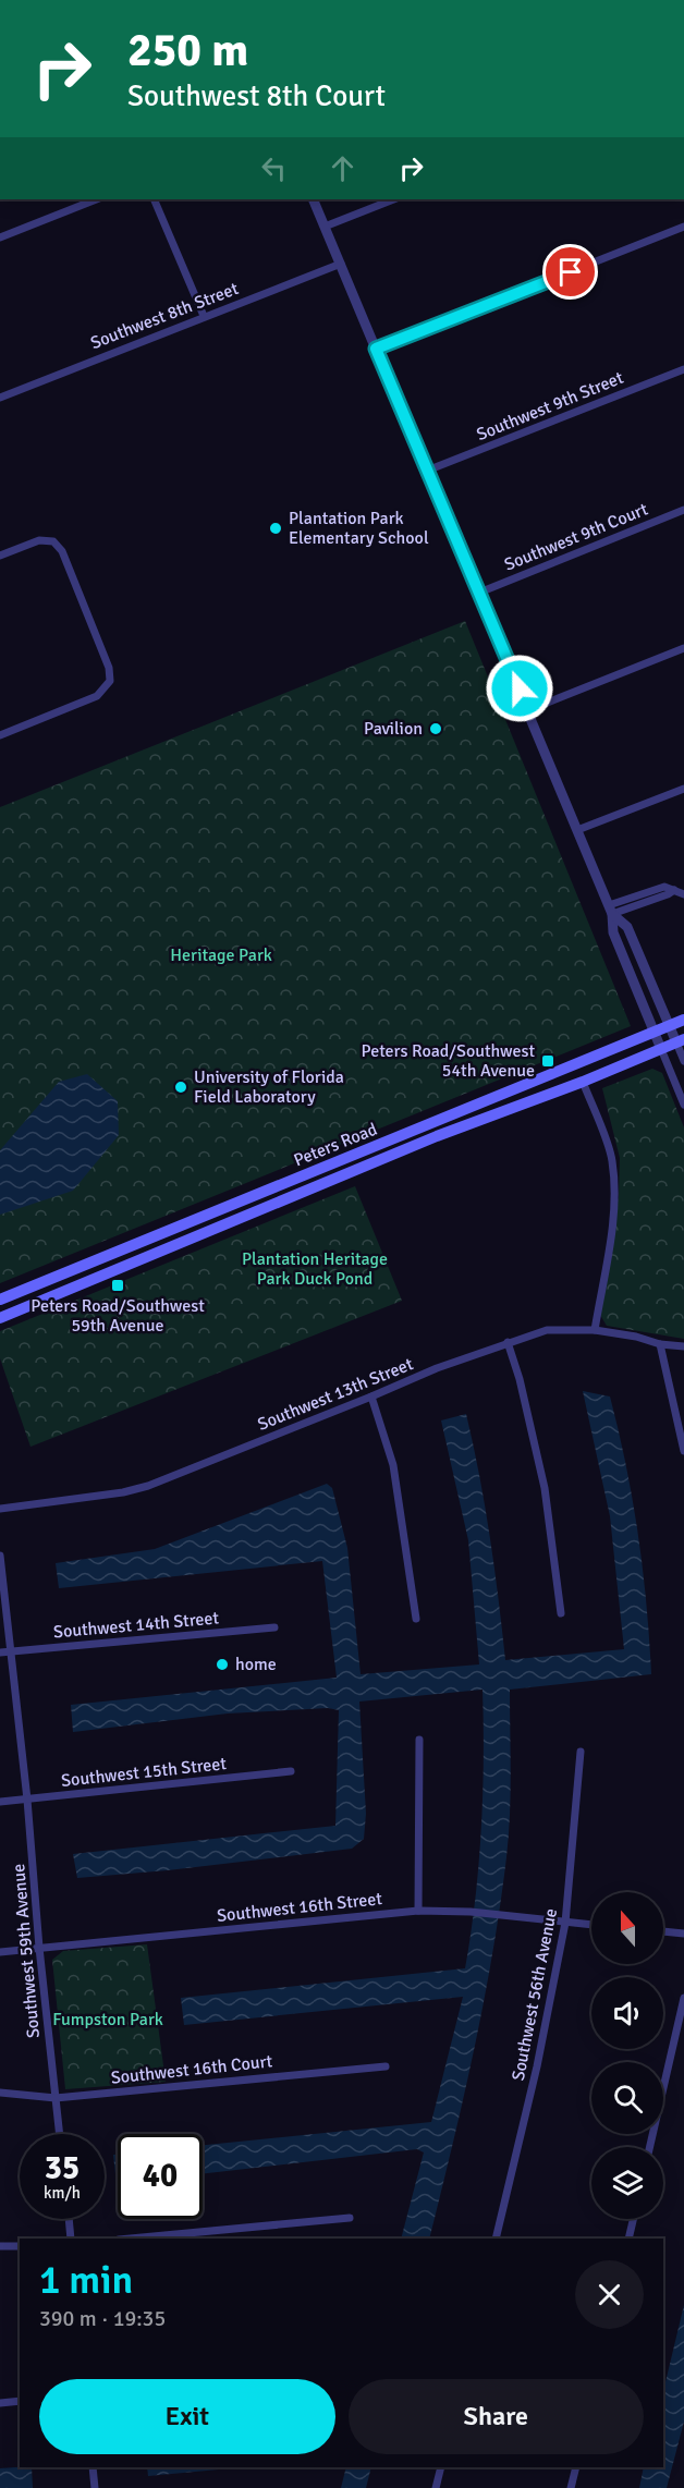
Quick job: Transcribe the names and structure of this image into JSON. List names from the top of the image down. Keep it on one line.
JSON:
{"streets":{"main road":["Peters Road"],"street":["Southwest 8th Street","Southwest 9th Street","Southwest 9th Court","Southwest 13th Street","Southwest 14th Street","Southwest 15th Street","Southwest 16th Street","Southwest 59th Avenue","Southwest 56th Avenue","Southwest 16th Court"]},"crossings":[["Southwest 14th Street","Southwest 59th Avenue"],["Southwest 15th Street","Southwest 59th Avenue"],["Southwest 16th Street","Southwest 59th Avenue"],["Southwest 16th Street","Southwest 56th Avenue"],["Southwest 59th Avenue","Southwest 16th Court"]],"parks":["Heritage Park","Plantation Heritage Park Duck Pond","Fumpston Park"],"places":{"other":["Plantation Park Elementary School","Pavilion","University of Florida Field Laboratory","home"],"transit":["Peters Road/Southwest 54th Avenue","Peters Road/Southwest 59th Avenue"]},"north":"top","page":{"turn":["250 m","Southwest 8th Court"],"speed":"35 km/h","limit":"40","heading":["1 min","390 m · 19:35"],"buttons":["Exit","Share"]}}
